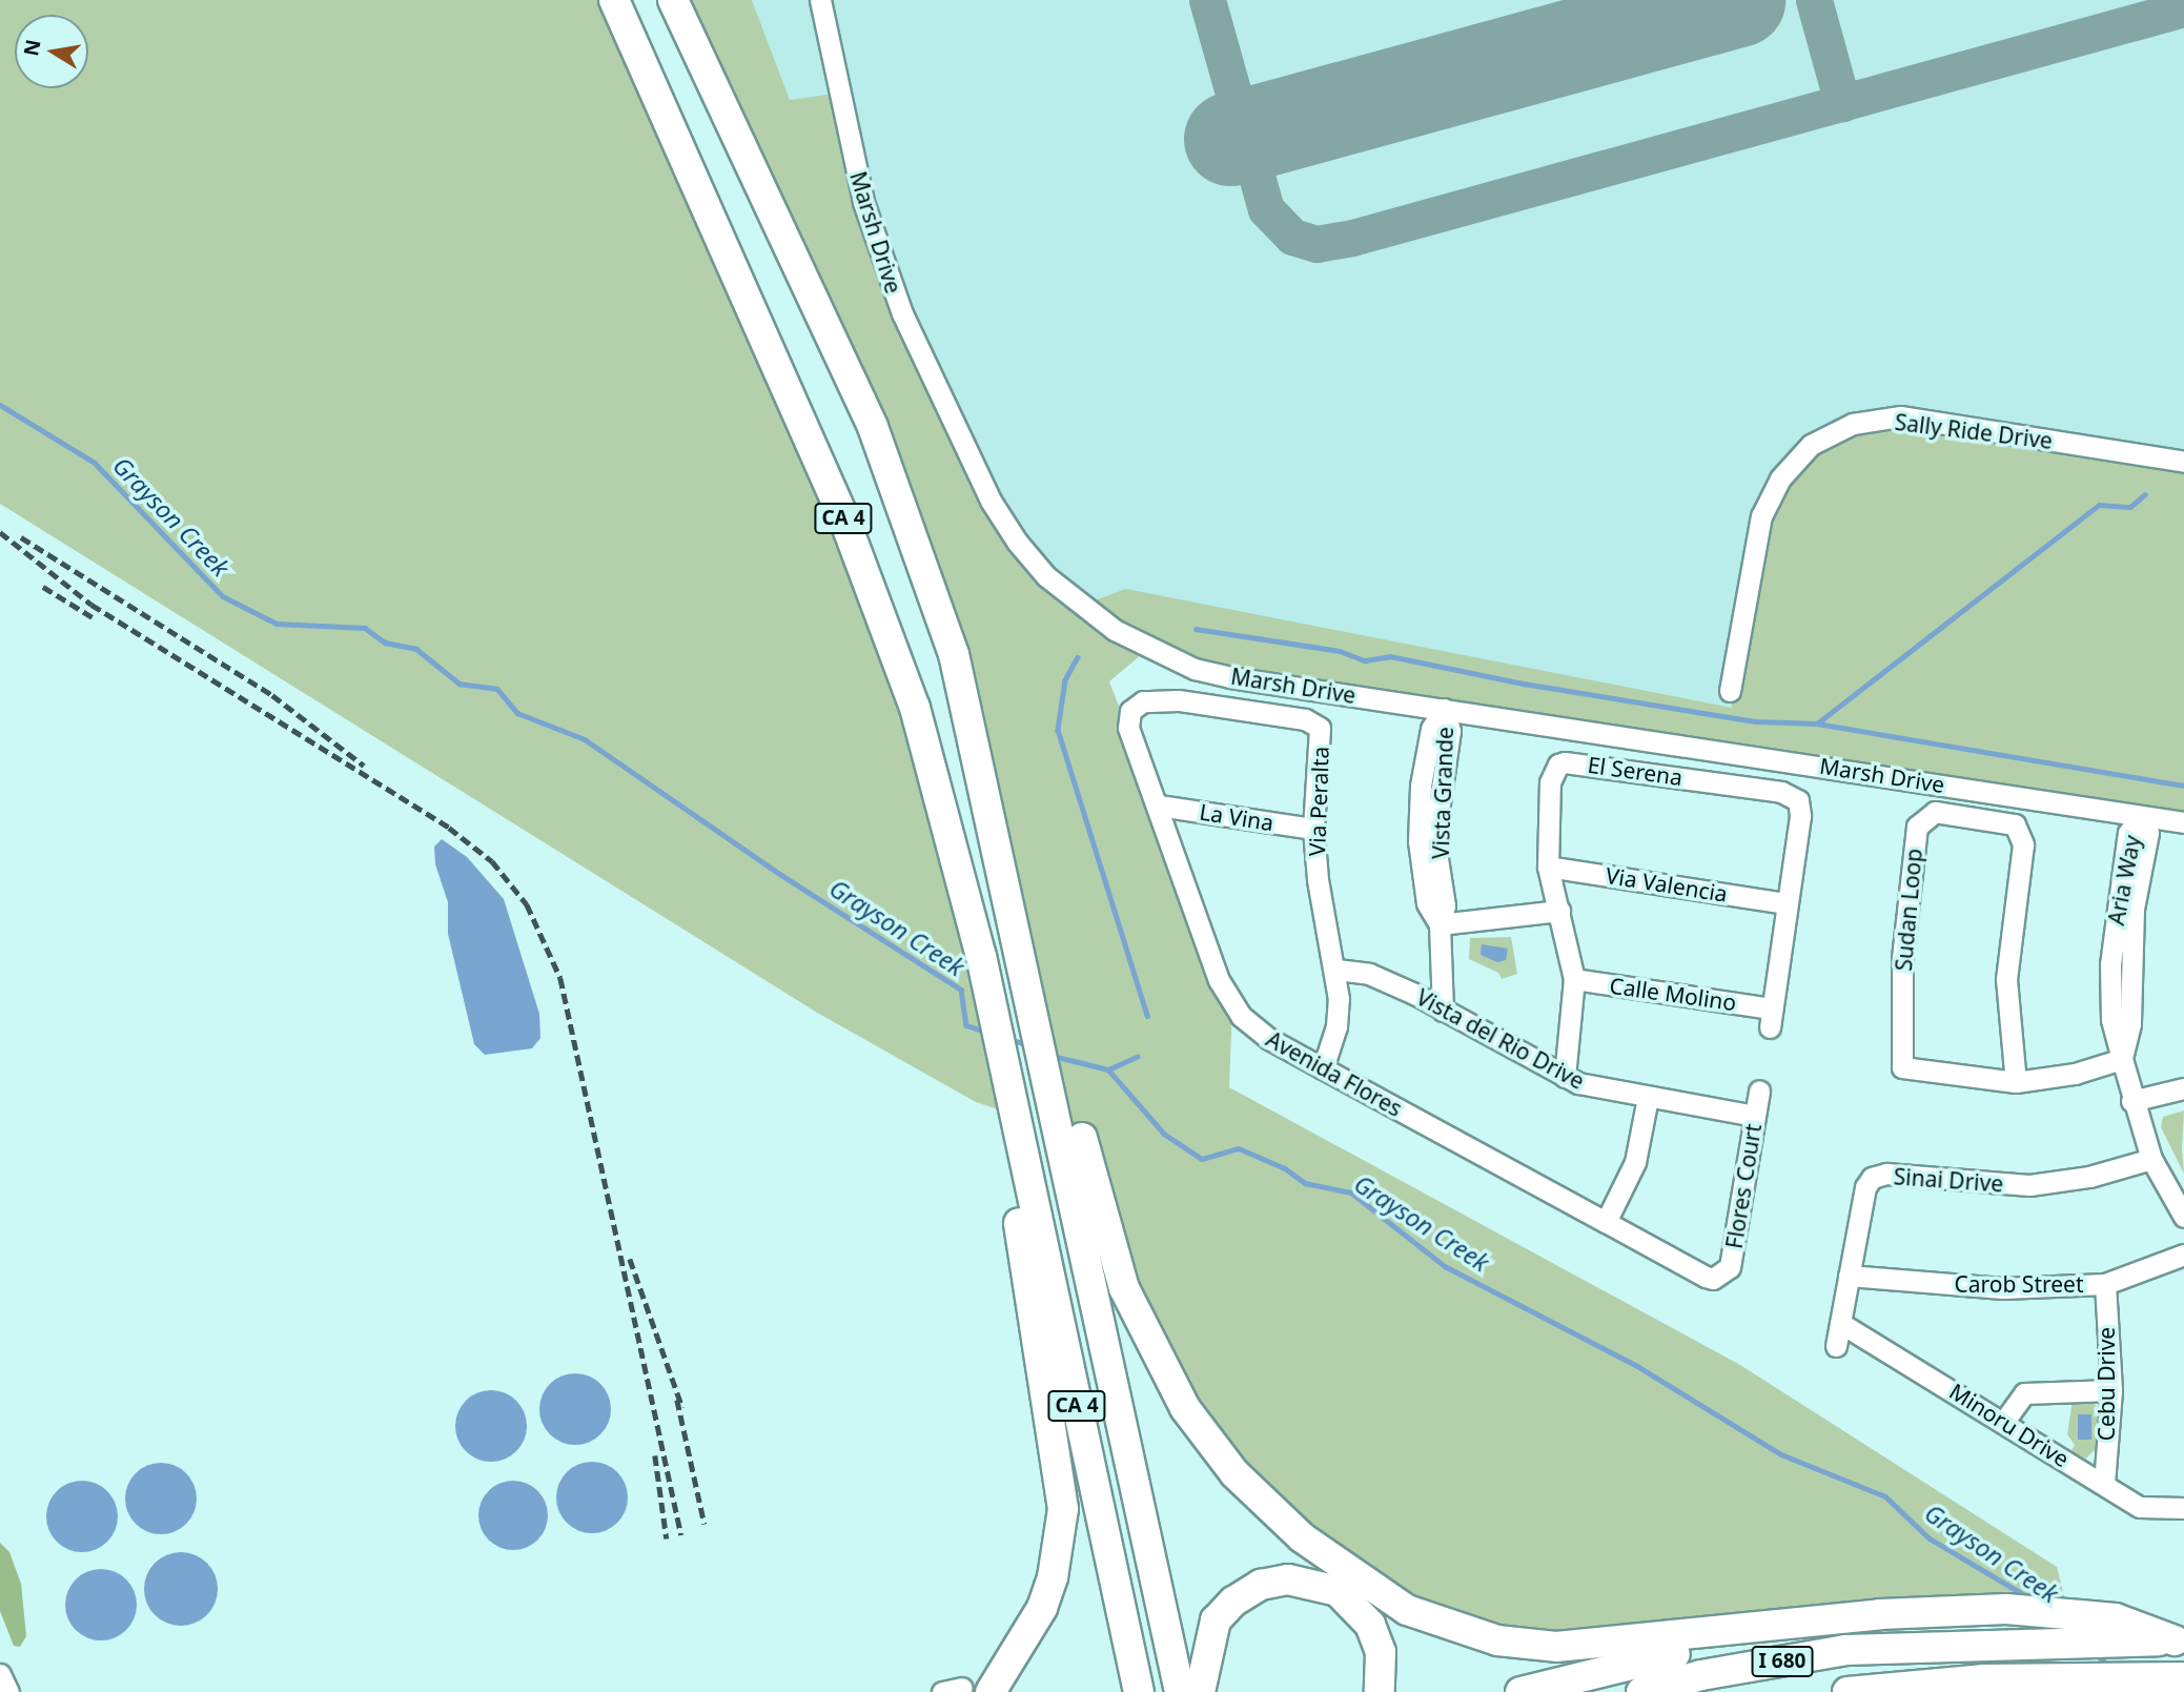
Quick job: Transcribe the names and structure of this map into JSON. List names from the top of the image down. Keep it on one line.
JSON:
{"streets":{"highway":["CA 4","I 680"],"street":["Marsh Drive","Sally Ride Drive","El Serena","Vista Grande","Via Peralta","La Vina","Aria Way","Via Valencia","Sudan Loop","Calle Molino","Vista del Rio Drive","Avenida Flores","Sinai Drive","Flores Court","Carob Street","Cebu Drive","Minoru Drive"]},"crossings":[["Marsh Drive","Vista Grande"],["Marsh Drive","Aria Way"],["El Serena","Via Valencia"],["El Serena","Calle Molino"],["El Serena","Vista del Rio Drive"],["Vista Grande","Vista del Rio Drive"],["Via Peralta","La Vina"],["Via Peralta","Vista del Rio Drive"],["Via Peralta","Avenida Flores"],["La Vina","Avenida Flores"],["Aria Way","Sudan Loop"],["Aria Way","Sinai Drive"],["Vista del Rio Drive","Flores Court"],["Avenida Flores","Flores Court"],["Sinai Drive","Carob Street"],["Sinai Drive","Minoru Drive"],["Carob Street","Cebu Drive"],["Cebu Drive","Minoru Drive"]],"water":["Grayson Creek"],"north":"left"}
